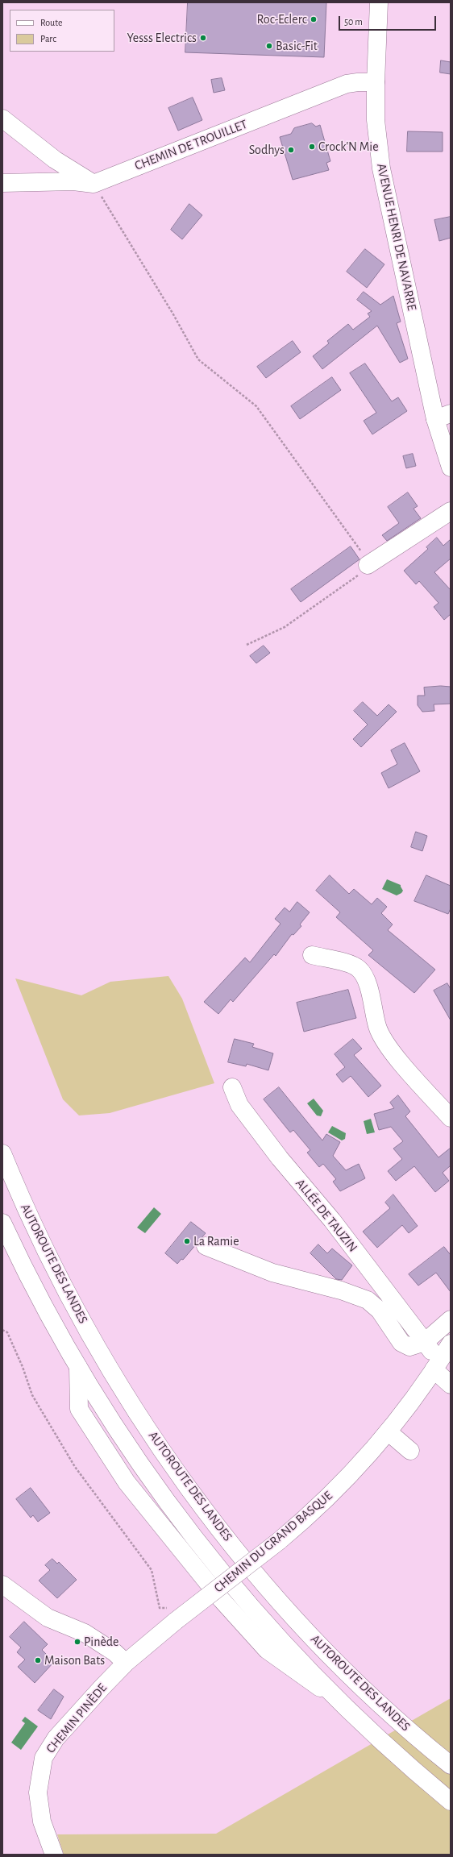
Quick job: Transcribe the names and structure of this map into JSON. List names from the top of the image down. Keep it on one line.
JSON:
{"streets":{"main road":["CHEMIN DE TROUILLET","AVENUE HENRI DE NAVARRE","ALLÉE DE TAUZIN","AUTOROUTE DES LANDES","CHEMIN DU GRAND BASQUE","CHEMIN PINÈDE"]},"crossings":[["CHEMIN DE TROUILLET","AVENUE HENRI DE NAVARRE"],["ALLÉE DE TAUZIN","CHEMIN DU GRAND BASQUE"],["CHEMIN DU GRAND BASQUE","CHEMIN PINÈDE"]],"places":["Roc-Eclerc","Yesss Electrics","Basic-Fit","Crock'N Mie","Sodhys","La Ramie","Pinède","Maison Bats"],"legend":["Route","Parc"],"scale_bar":"50 m"}
